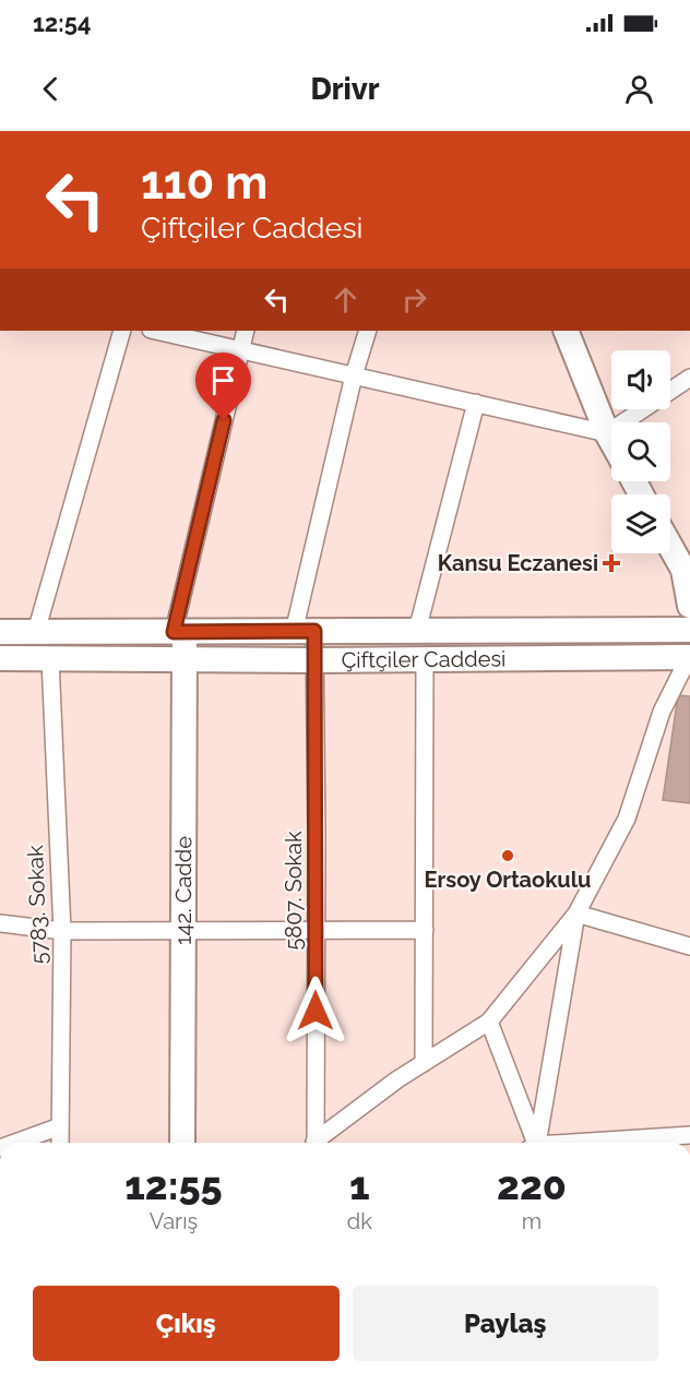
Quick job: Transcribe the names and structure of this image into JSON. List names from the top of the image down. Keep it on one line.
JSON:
{"streets":{"street":["Çiftçiler Caddesi","142. Cadde","5807. Sokak","5783. Sokak"]},"crossings":[["Çiftçiler Caddesi","142. Cadde"],["Çiftçiler Caddesi","5807. Sokak"],["Çiftçiler Caddesi","5783. Sokak"]],"places":{"health":["Kansu Eczanesi"],"other":["Ersoy Ortaokulu"]},"page":{"status":"12:54","header":"Drivr","turn":["110 m","Çiftçiler Caddesi"],"eta":["12:55","Varış","1","dk","220","m"],"buttons":["Çıkış","Paylaş"]}}
